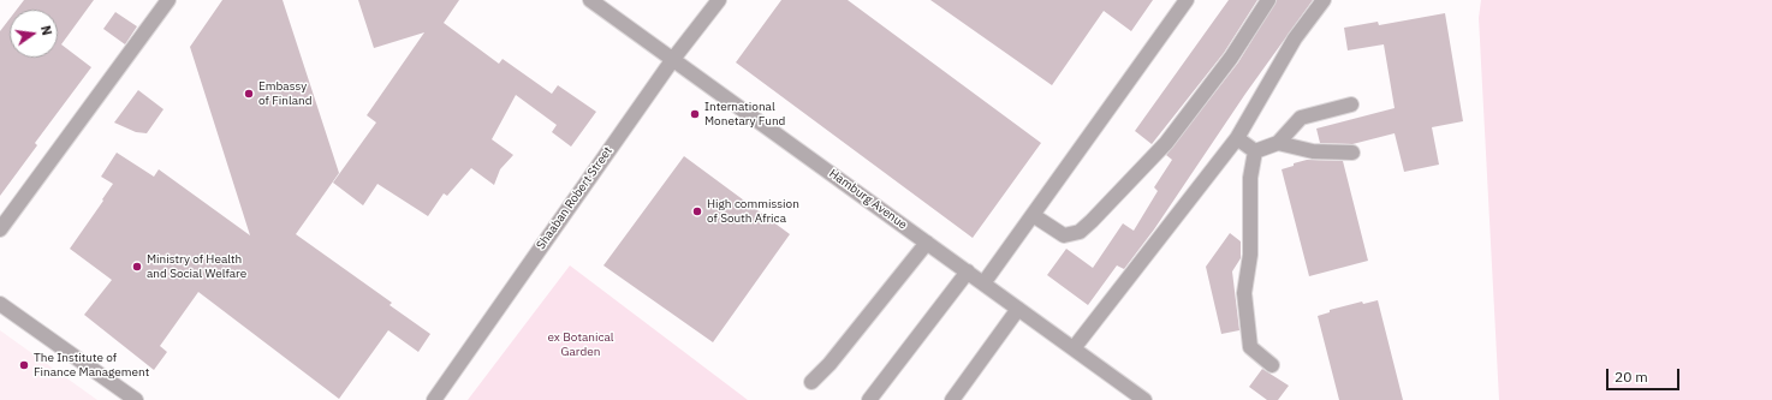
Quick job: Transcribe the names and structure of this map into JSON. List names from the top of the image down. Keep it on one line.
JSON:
{"streets":{"street":["Shaaban Robert Street","Hamburg Avenue"]},"crossings":[["Shaaban Robert Street","Hamburg Avenue"]],"parks":["ex Botanical Garden"],"places":["Embassy of Finland","International Monetary Fund","High commission of South Africa","Ministry of Health and Social Welfare","The Institute of Finance Management"],"scale_bar":"20 m","north":"right"}
